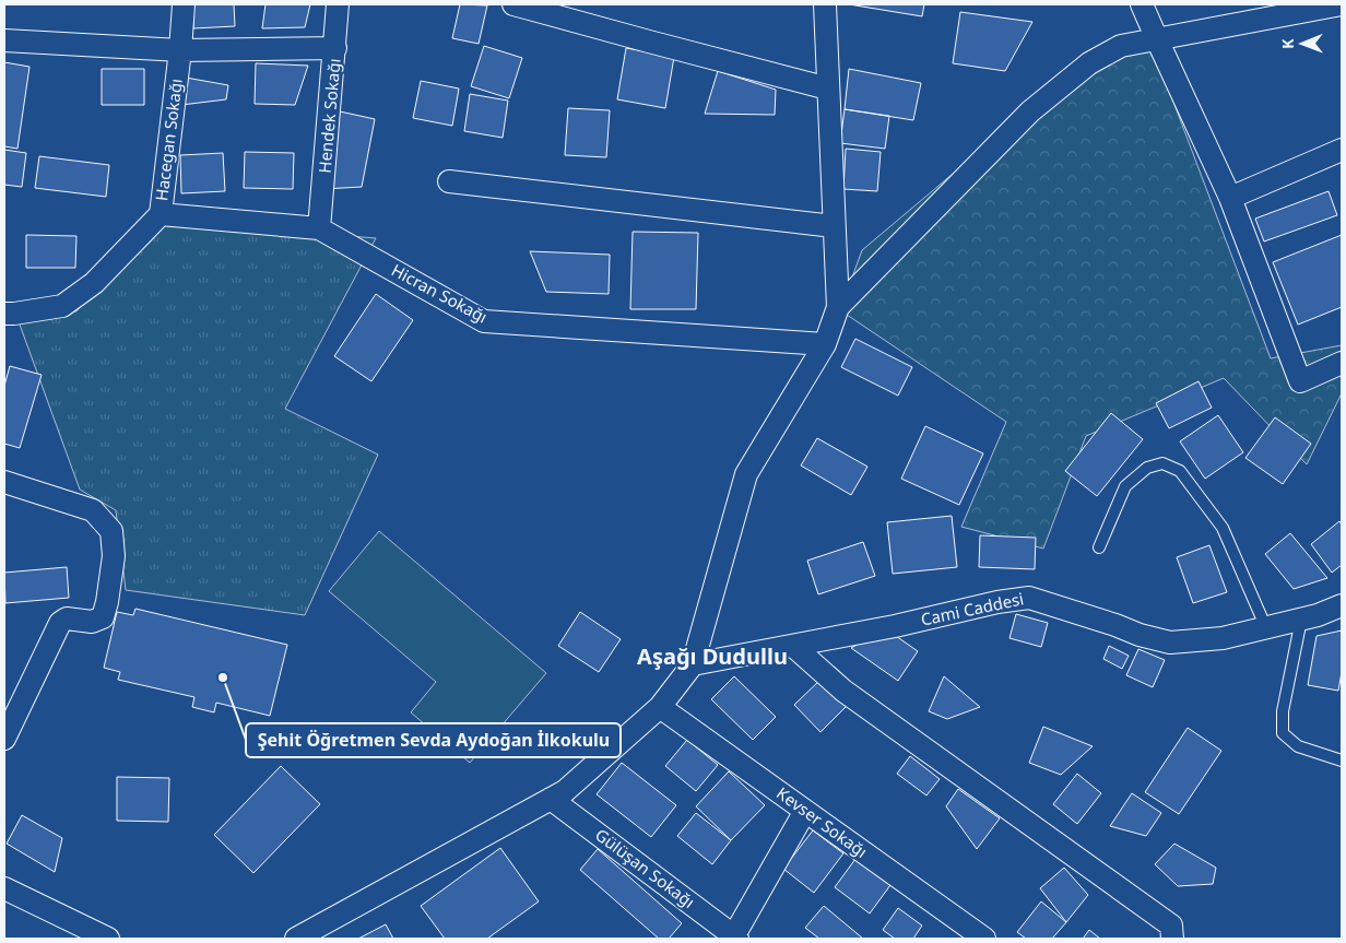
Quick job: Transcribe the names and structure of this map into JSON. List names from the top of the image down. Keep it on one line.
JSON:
{"streets":{"street":["Hendek Sokağı","Hacegan Sokağı","Hicran Sokağı","Cami Caddesi","Kevser Sokağı","Gülüşan Sokağı"]},"crossings":[["Hendek Sokağı","Hicran Sokağı"],["Hacegan Sokağı","Hicran Sokağı"]],"districts":["Aşağı Dudullu"],"places":["Şehit Öğretmen Sevda Aydoğan İlkokulu"],"north":"left"}
